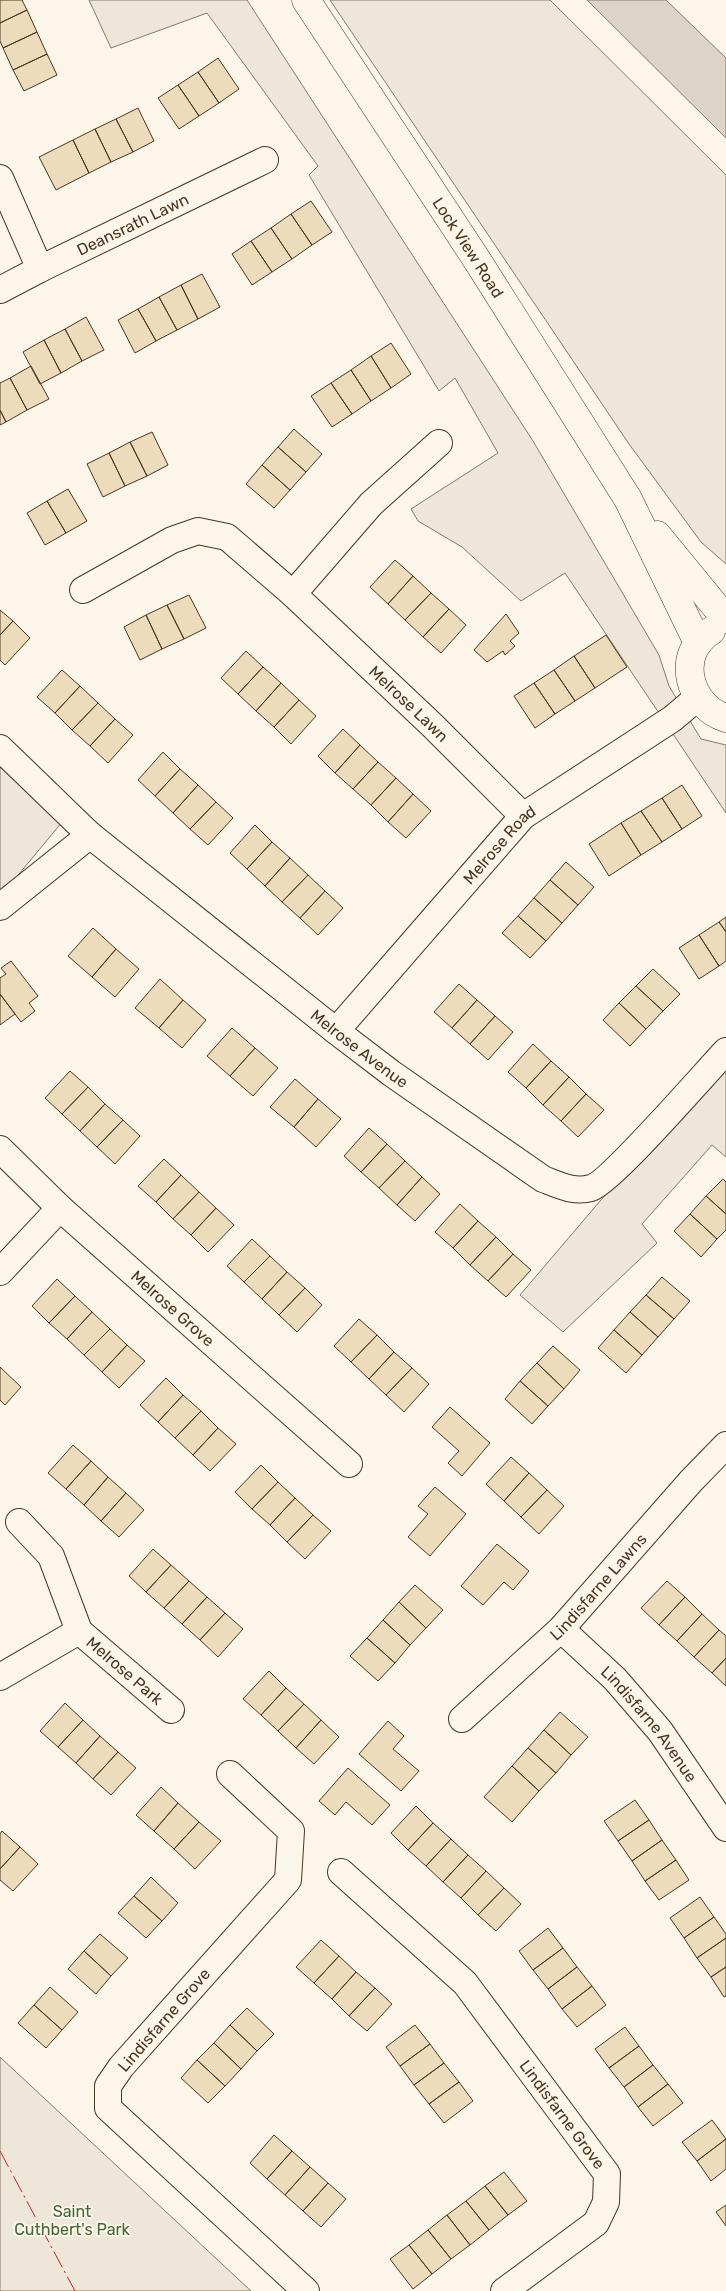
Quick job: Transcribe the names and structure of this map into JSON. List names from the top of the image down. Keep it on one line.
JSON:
{"streets":{"street":["Deansrath Lawn","Lock View Road","Melrose Lawn","Melrose Road","Melrose Avenue","Melrose Grove","Lindisfarne Lawns","Melrose Park","Lindisfarne Avenue","Lindisfarne Grove"]},"crossings":[["Melrose Lawn","Melrose Road"],["Melrose Road","Melrose Avenue"],["Lindisfarne Lawns","Lindisfarne Avenue"]],"parks":["Saint Cuthbert's Park"]}
